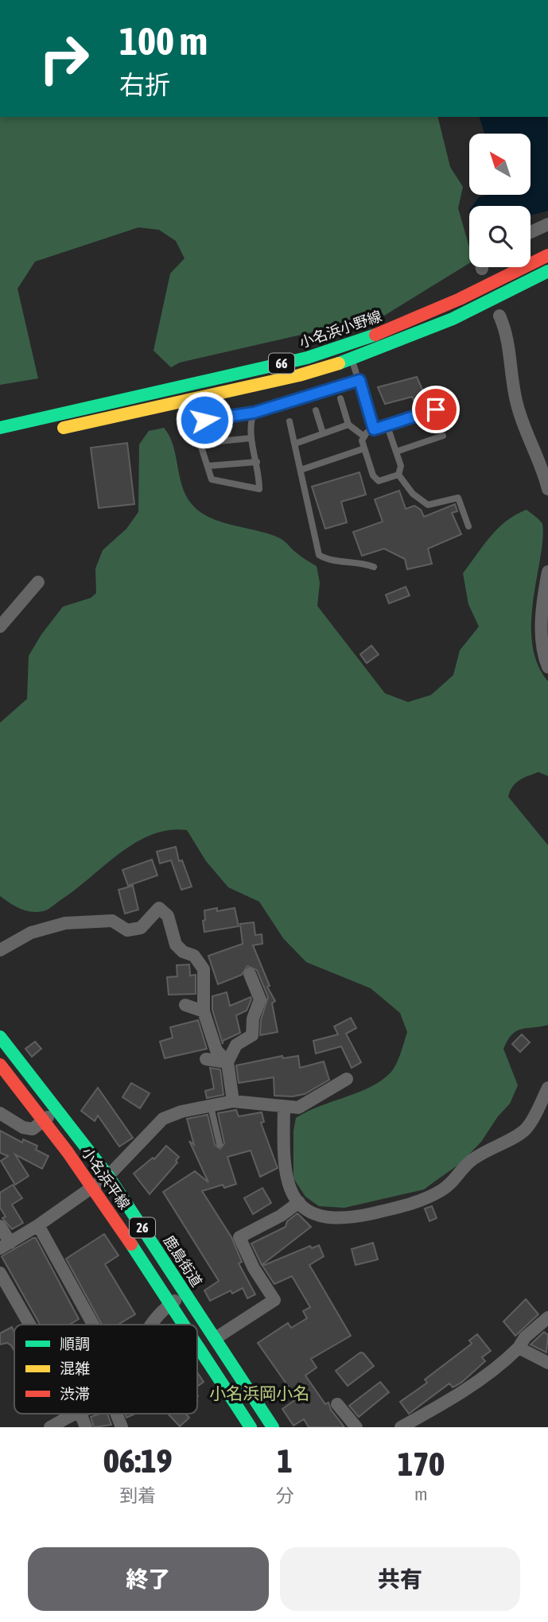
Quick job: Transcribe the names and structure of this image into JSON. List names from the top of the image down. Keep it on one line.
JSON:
{"streets":{"main road":["小名浜小野線","66","小名浜平線","26","鹿島街道"]},"districts":["小名浜岡小名"],"legend":["順調","混雑","渋滞"],"north":"top left","page":{"turn":["100 m","右折"],"eta":["06:19","到着","1","分","170","m"],"buttons":["終了","共有"]}}
